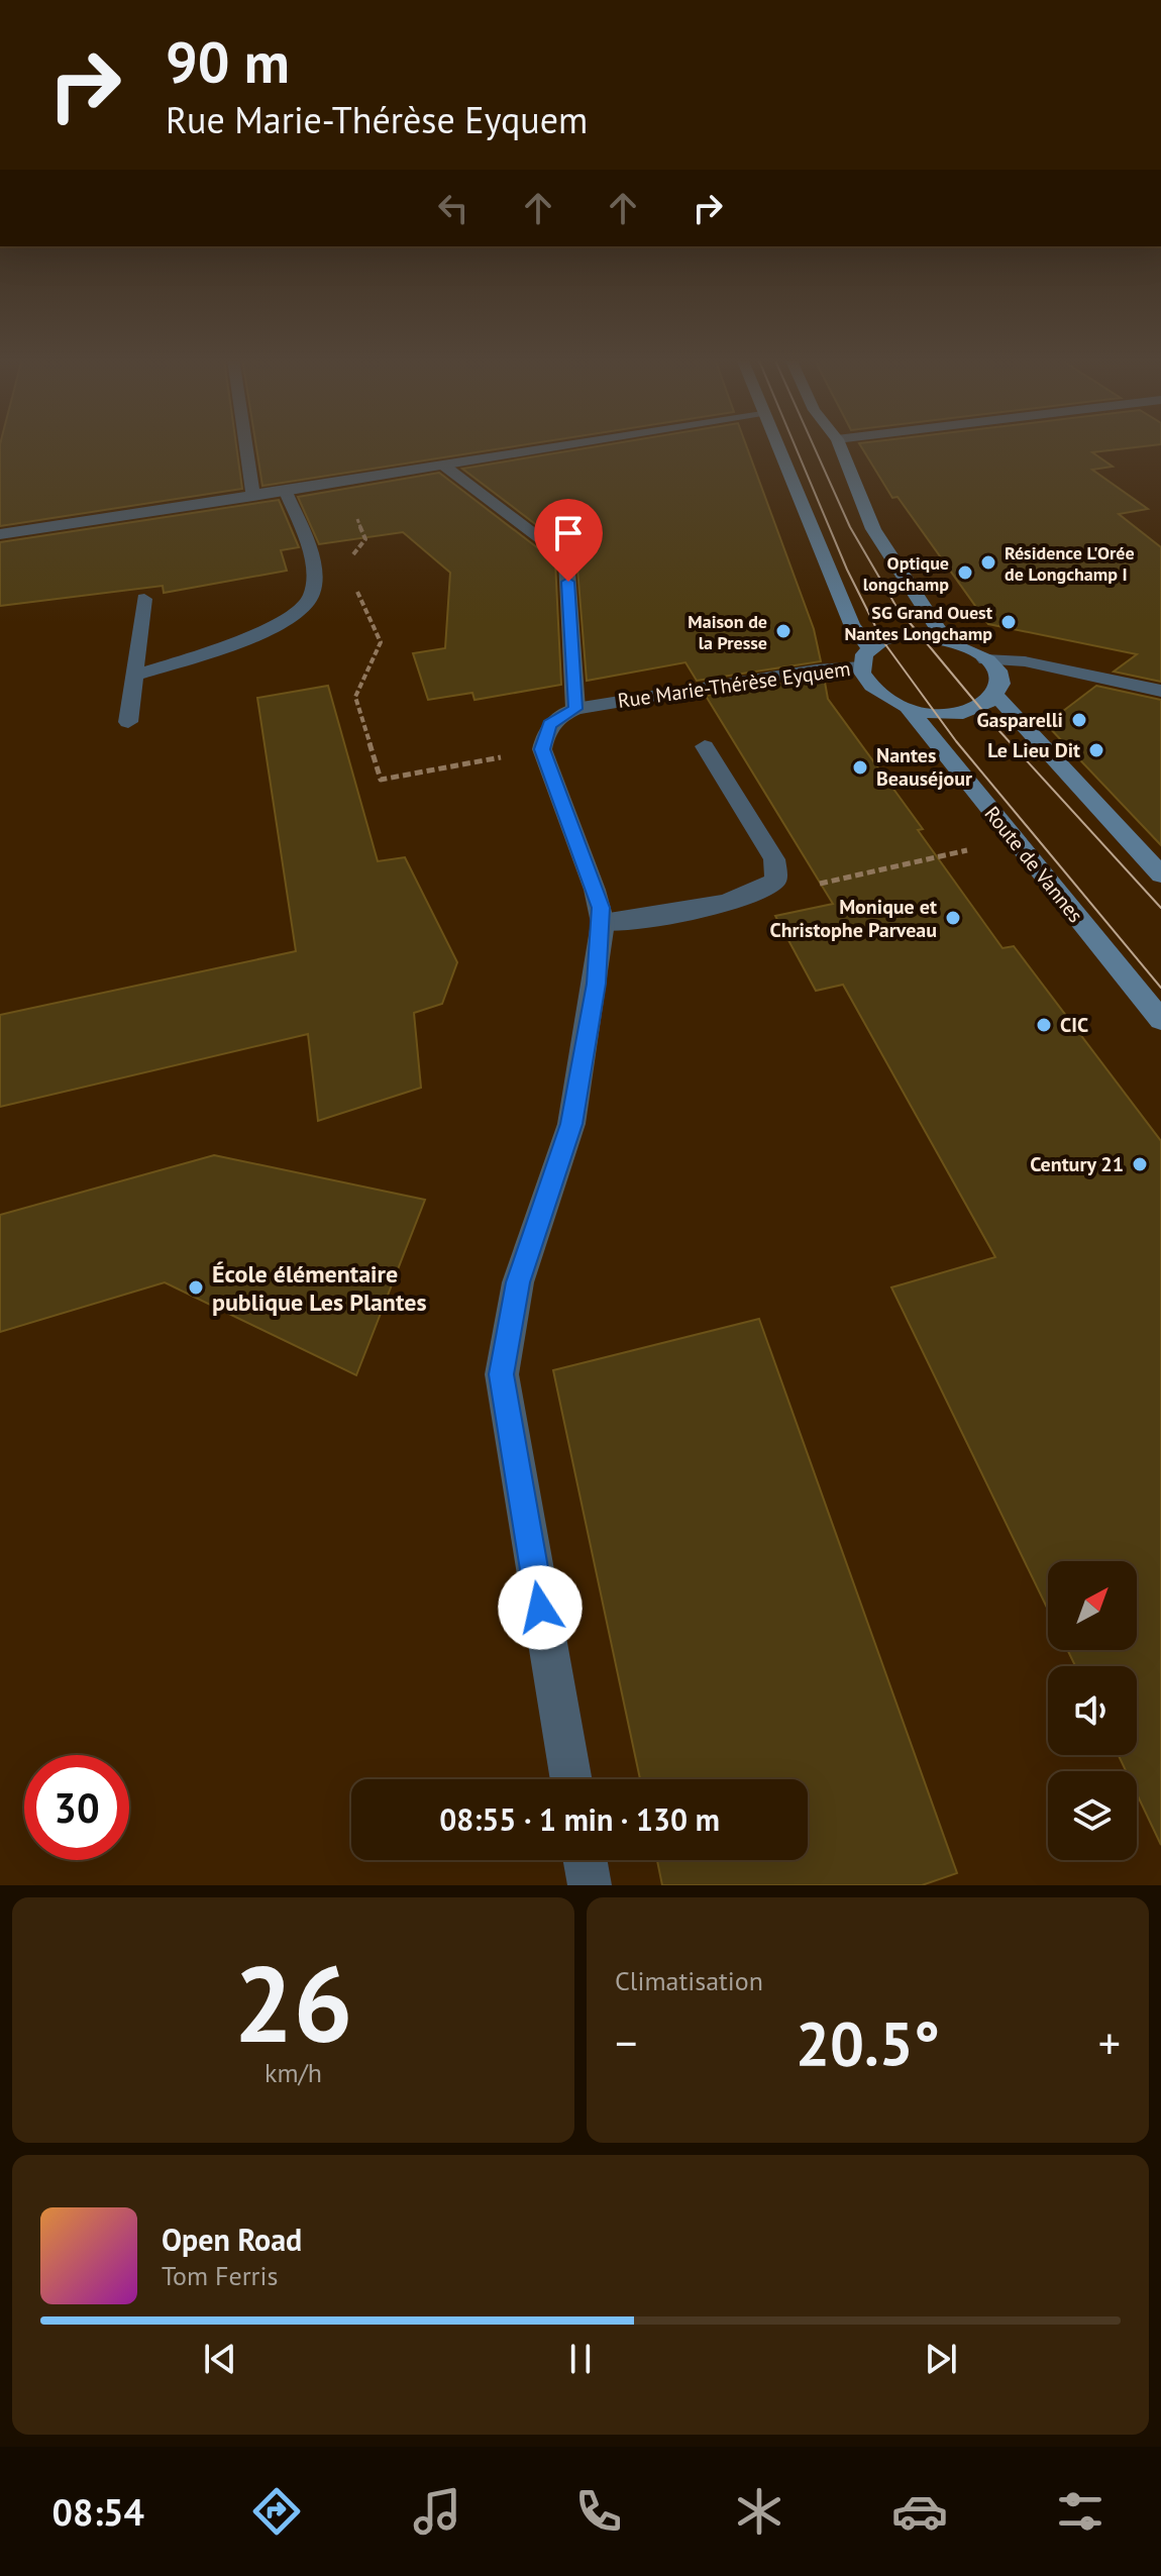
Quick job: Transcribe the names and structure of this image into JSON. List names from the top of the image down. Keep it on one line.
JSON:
{"streets":{"main road":["Route de Vannes"],"street":["Rue Marie-Thérèse Eyquem"]},"places":["Résidence L'Orée de Longchamp I","Optique longchamp","SG Grand Ouest Nantes Longchamp","Maison de la Presse","Gasparelli","Le Lieu Dit","Nantes Beauséjour","Monique et Christophe Parveau","CIC","Century 21","École élémentaire publique Les Plantes"],"north":"top right","page":{"turn":["90 m","Rue Marie-Thérèse Eyquem"],"limit":"30","trip":"08:55 · 1 min · 130 m","tile":[["26","km/h"],"Climatisation"],"heat":["−","20.5°","+"],"song":["Open Road","Tom Ferris"],"tabs":"08:54"}}
